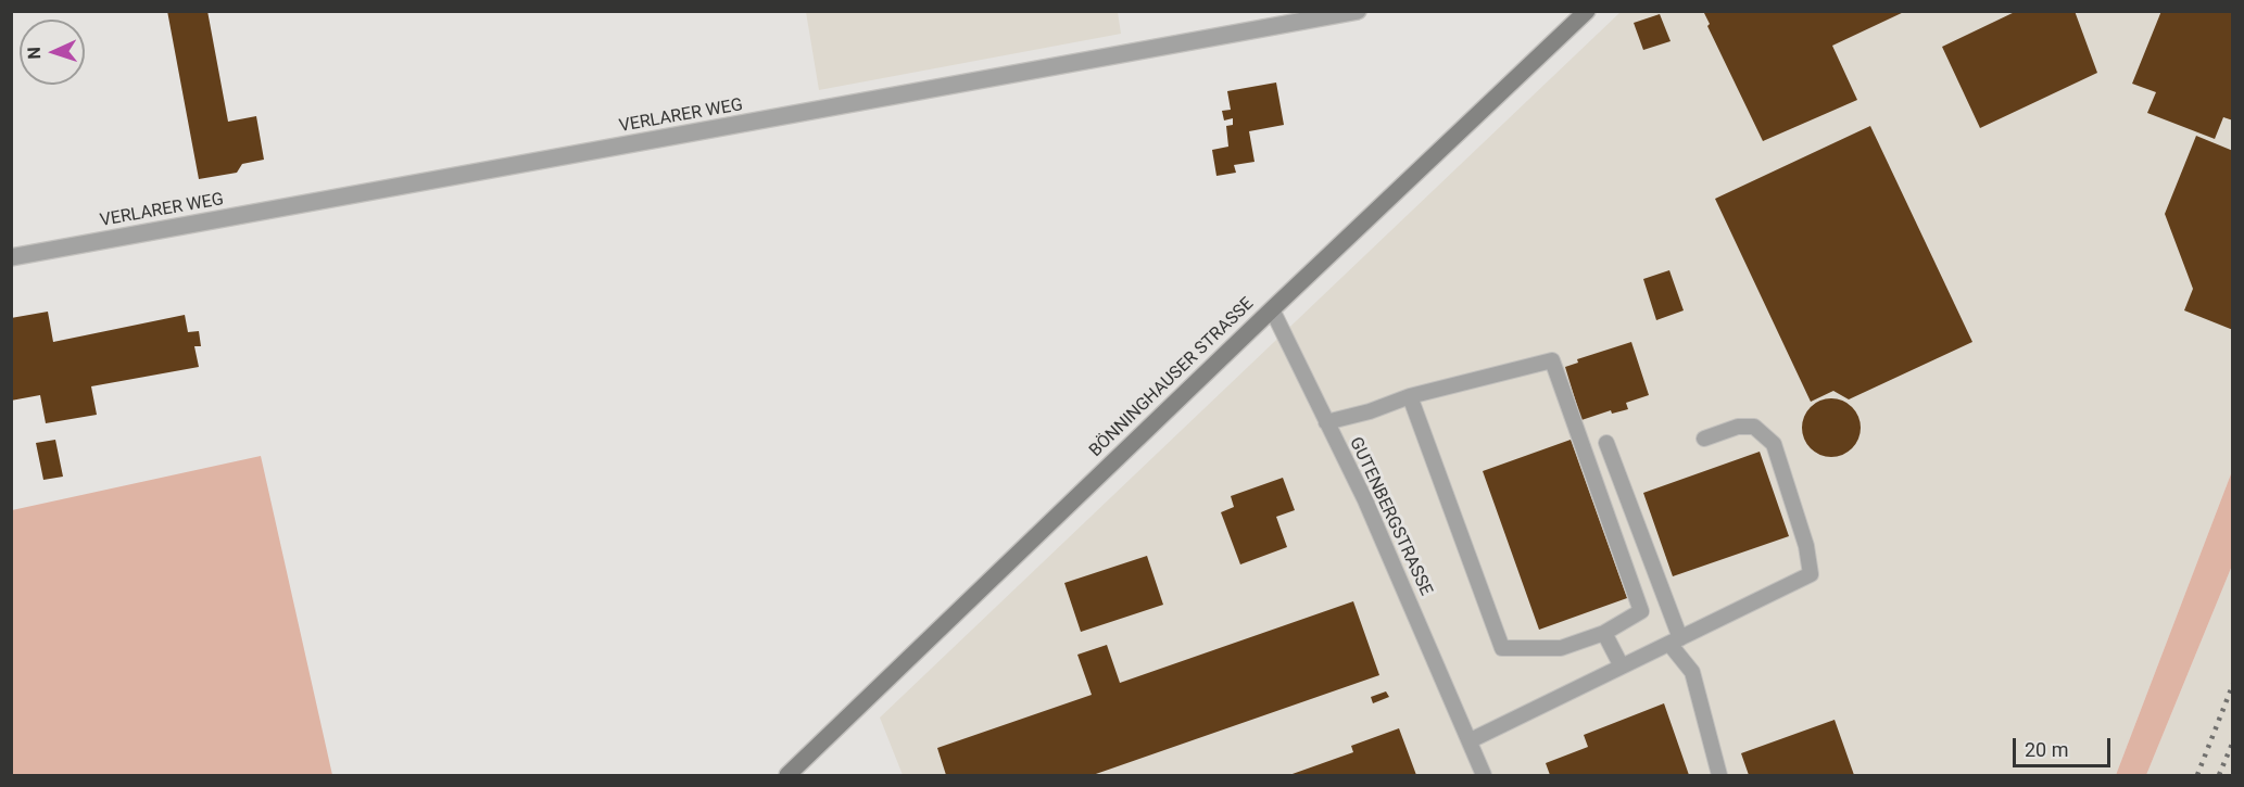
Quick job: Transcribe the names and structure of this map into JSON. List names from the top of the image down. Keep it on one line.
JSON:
{"streets":{"main road":["BÖNNINGHAUSER STRASSE"],"street":["VERLARER WEG"],"lane":["GUTENBERGSTRASSE"]},"crossings":[["BÖNNINGHAUSER STRASSE","GUTENBERGSTRASSE"]],"scale_bar":"20 m","north":"left"}
